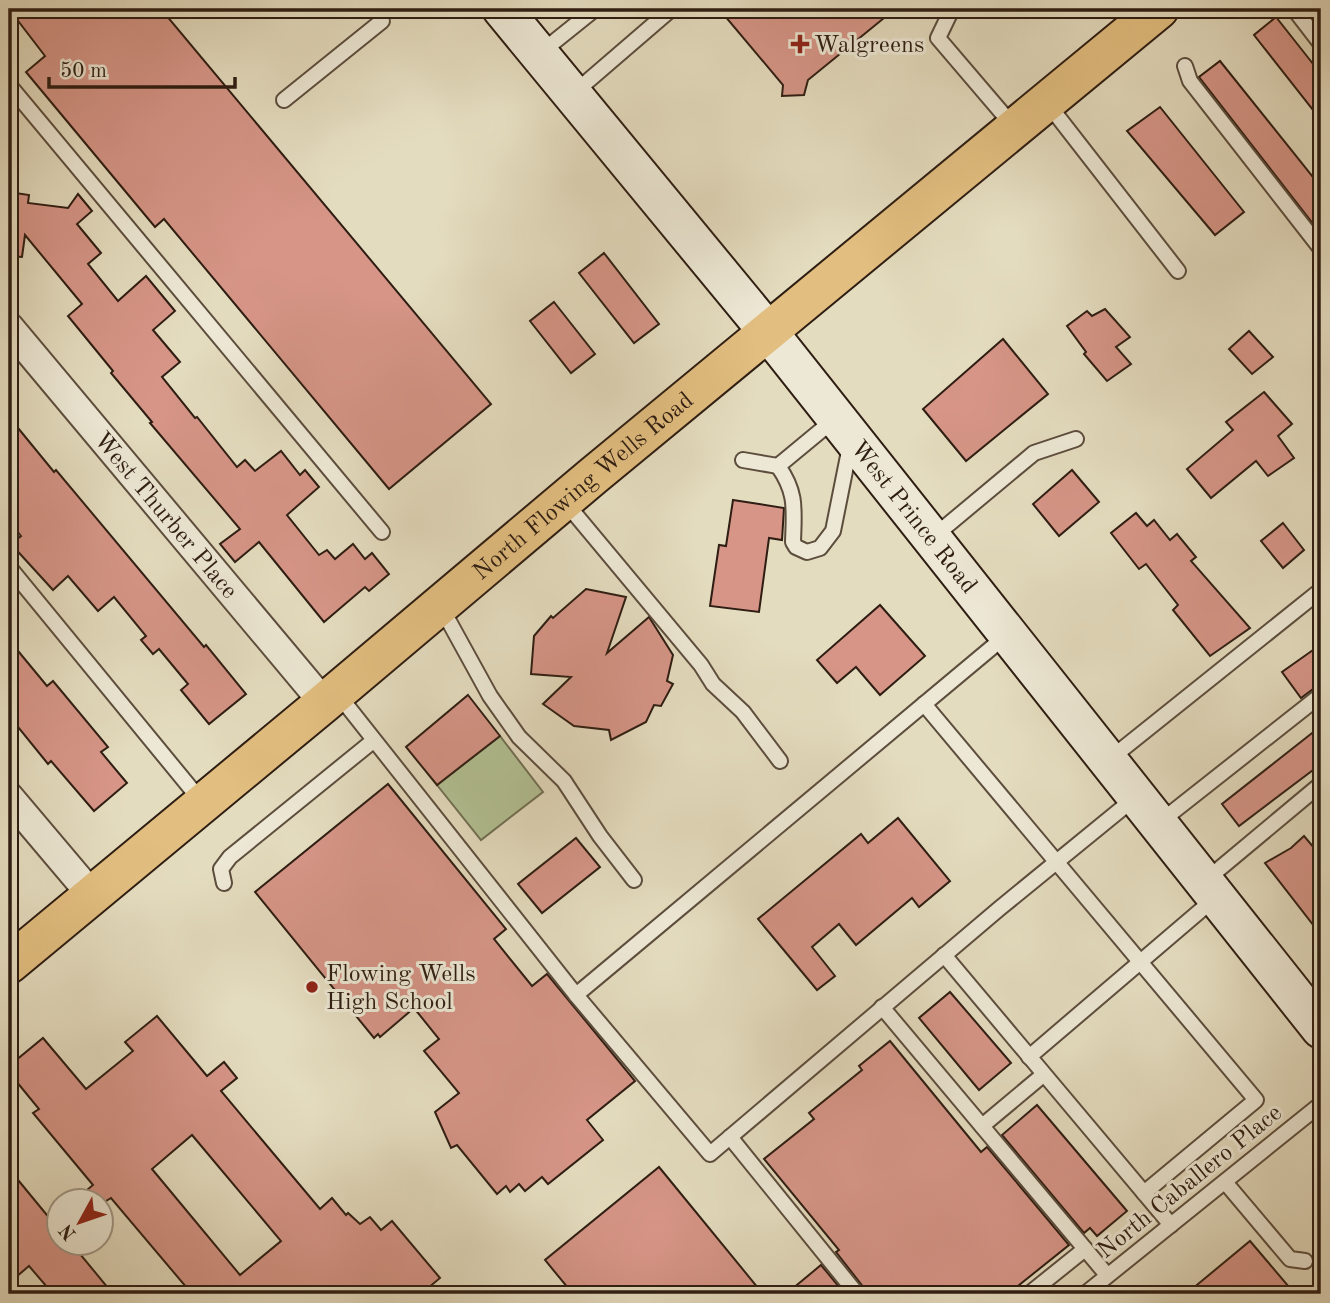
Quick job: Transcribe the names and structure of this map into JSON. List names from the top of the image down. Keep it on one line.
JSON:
{"streets":{"main road":["North Flowing Wells Road","West Prince Road"],"street":["West Thurber Place"],"lane":["North Caballero Place"]},"crossings":[["North Flowing Wells Road","West Thurber Place"],["North Flowing Wells Road","West Prince Road"]],"places":{"health":["Walgreens"],"other":["Flowing Wells High School"]},"scale_bar":"50 m","north":"bottom left"}
